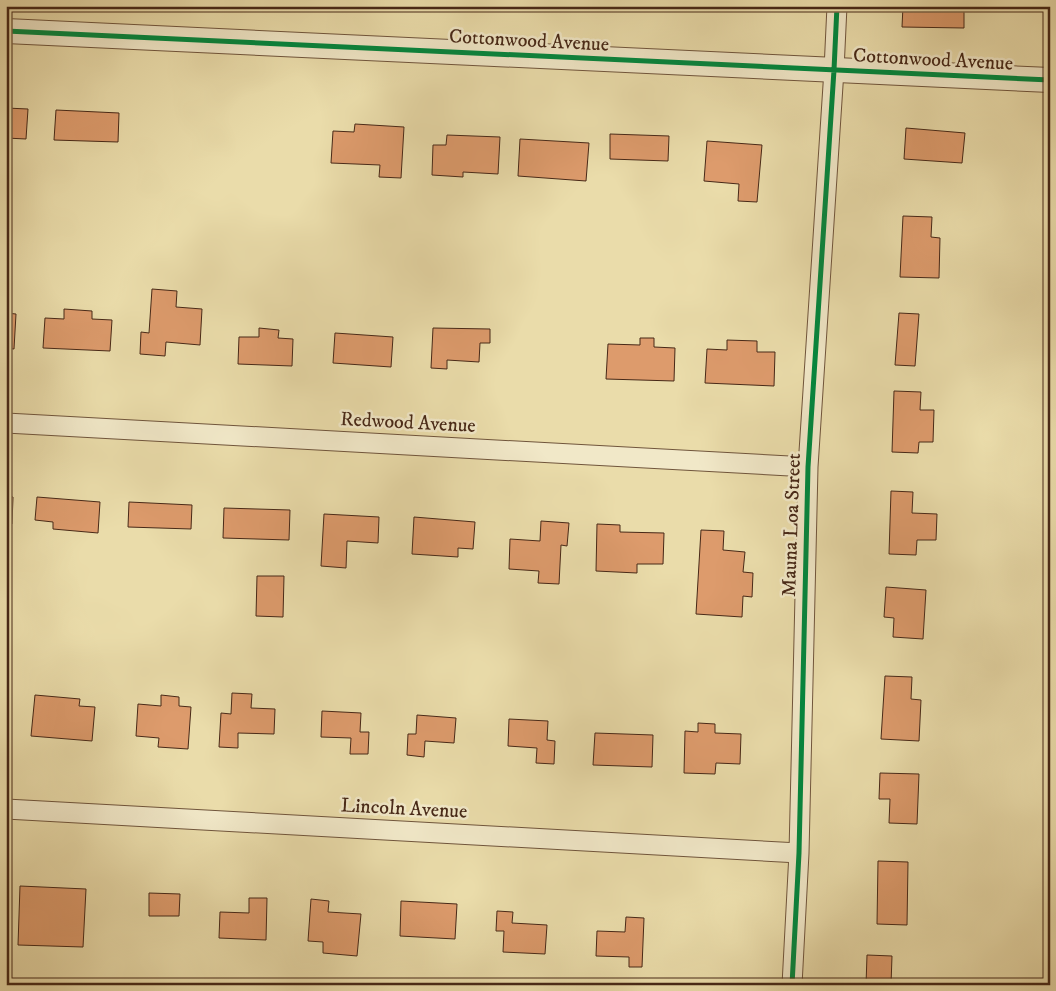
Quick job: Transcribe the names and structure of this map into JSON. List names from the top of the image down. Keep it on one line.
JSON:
{"streets":{"street":["Cottonwood Avenue","Redwood Avenue","Mauna Loa Street","Lincoln Avenue"]},"crossings":[["Cottonwood Avenue","Mauna Loa Street"],["Redwood Avenue","Mauna Loa Street"],["Mauna Loa Street","Lincoln Avenue"]]}
